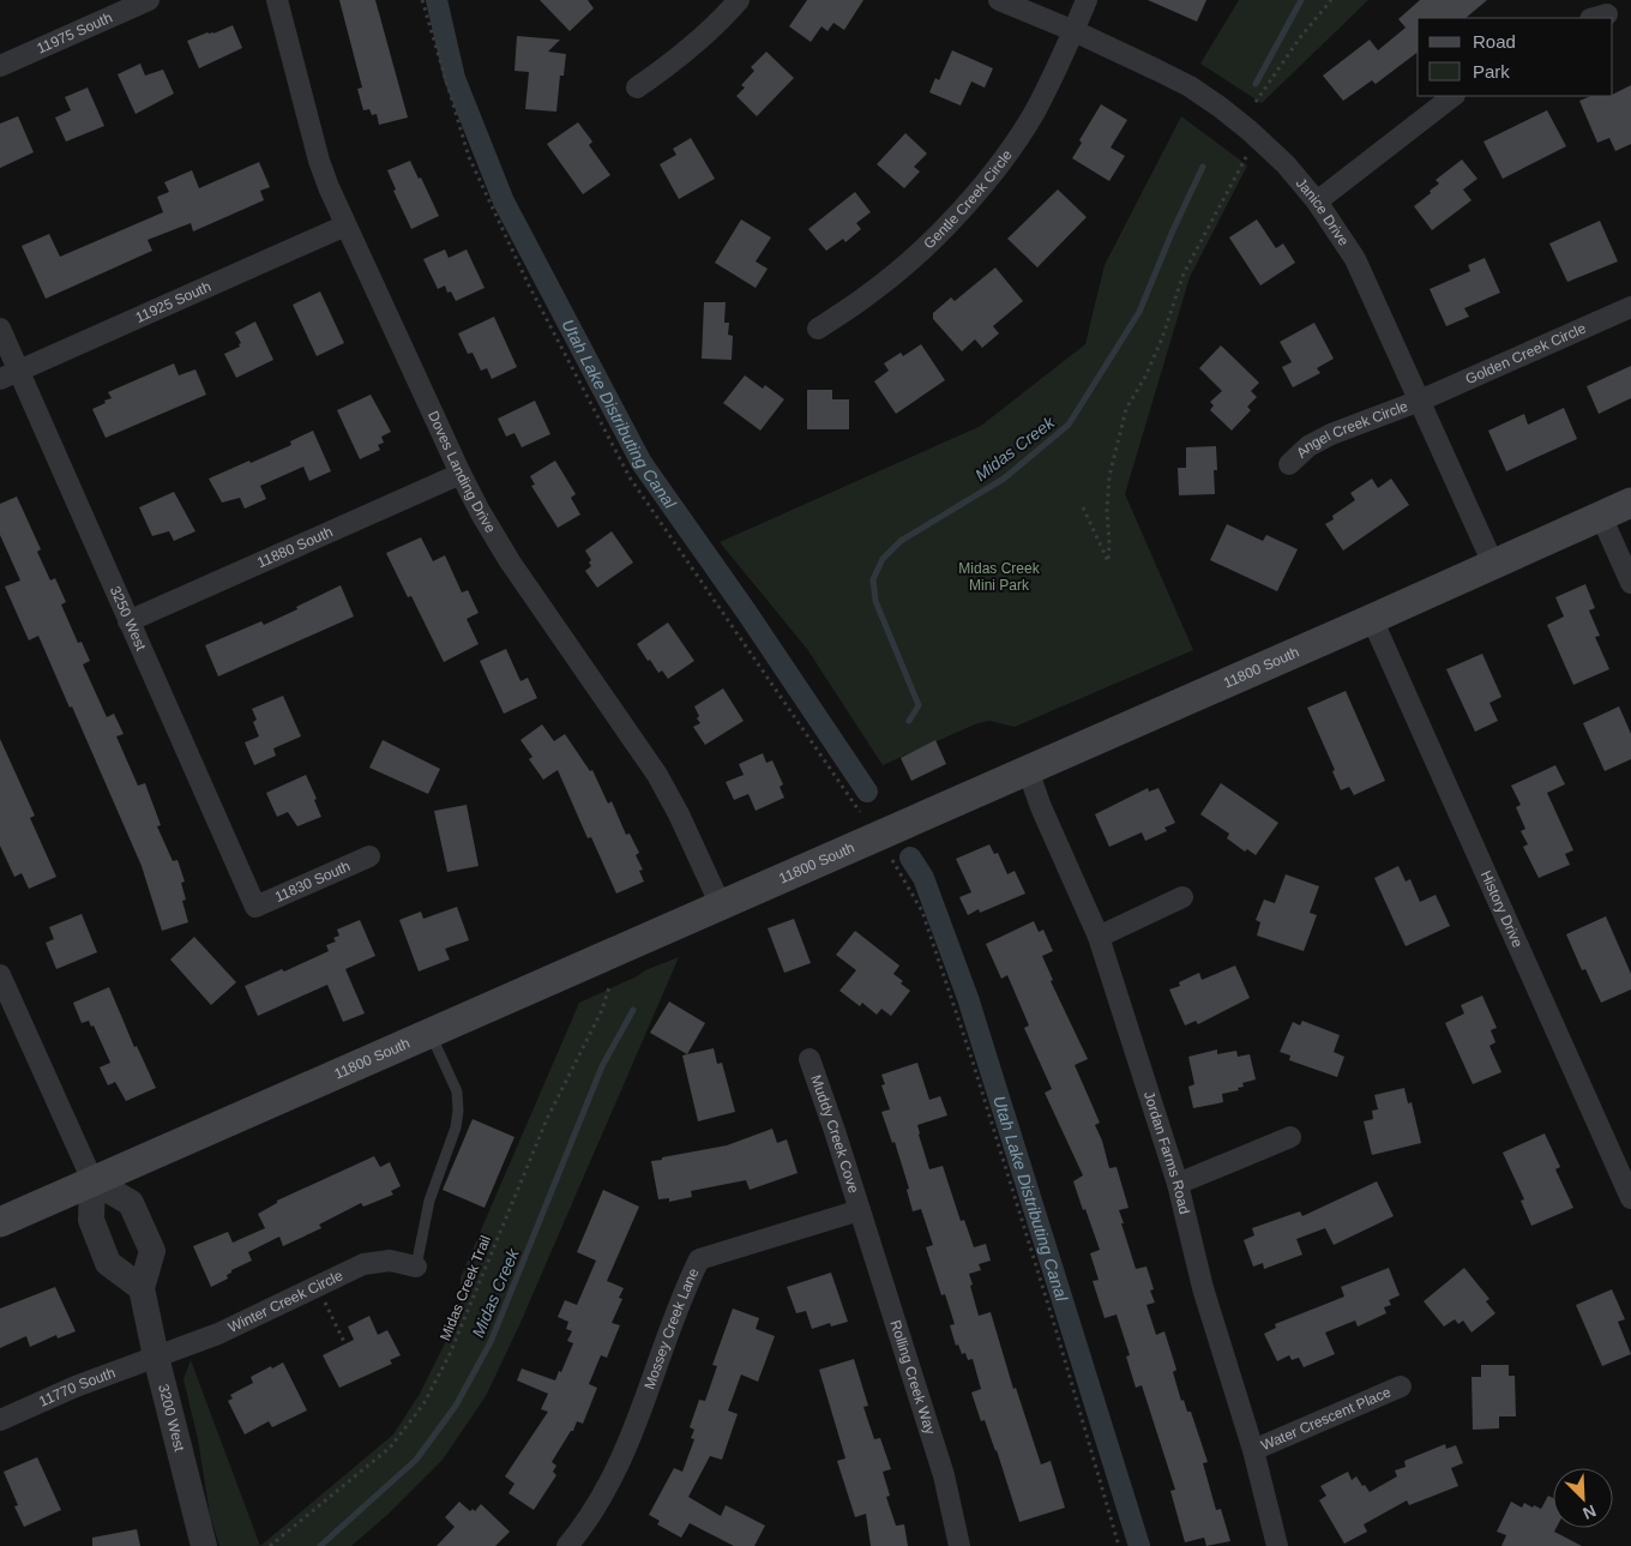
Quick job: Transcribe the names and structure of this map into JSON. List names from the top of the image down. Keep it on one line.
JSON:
{"streets":{"main road":["11800 South"],"street":["11975 South","Gentle Creek Circle","Janice Drive","11925 South","Golden Creek Circle","Angel Creek Circle","Doves Landing Drive","11880 South","3250 West","11830 South","History Drive","Muddy Creek Cove","Jordan Farms Road","Winter Creek Circle","Mossey Creek Lane","Rolling Creek Way","11770 South","3200 West","Water Crescent Place"],"path":["Midas Creek Trail"]},"crossings":[["Gentle Creek Circle","Janice Drive"],["Janice Drive","Golden Creek Circle"],["Janice Drive","Angel Creek Circle"],["Janice Drive","11800 South"],["11925 South","Doves Landing Drive"],["11925 South","3250 West"],["Golden Creek Circle","Angel Creek Circle"],["Doves Landing Drive","11880 South"],["Doves Landing Drive","11800 South"],["11880 South","3250 West"],["3250 West","11830 South"],["11800 South","History Drive"],["11800 South","Jordan Farms Road"],["11800 South","3200 West"],["Muddy Creek Cove","Mossey Creek Lane"],["Muddy Creek Cove","Rolling Creek Way"],["Jordan Farms Road","Water Crescent Place"],["Winter Creek Circle","11770 South"],["Winter Creek Circle","3200 West"],["Mossey Creek Lane","Rolling Creek Way"],["11770 South","3200 West"]],"water":["Utah Lake Distributing Canal","Midas Creek"],"parks":["Midas Creek Mini Park"],"legend":["Road","Park"],"north":"bottom right"}
